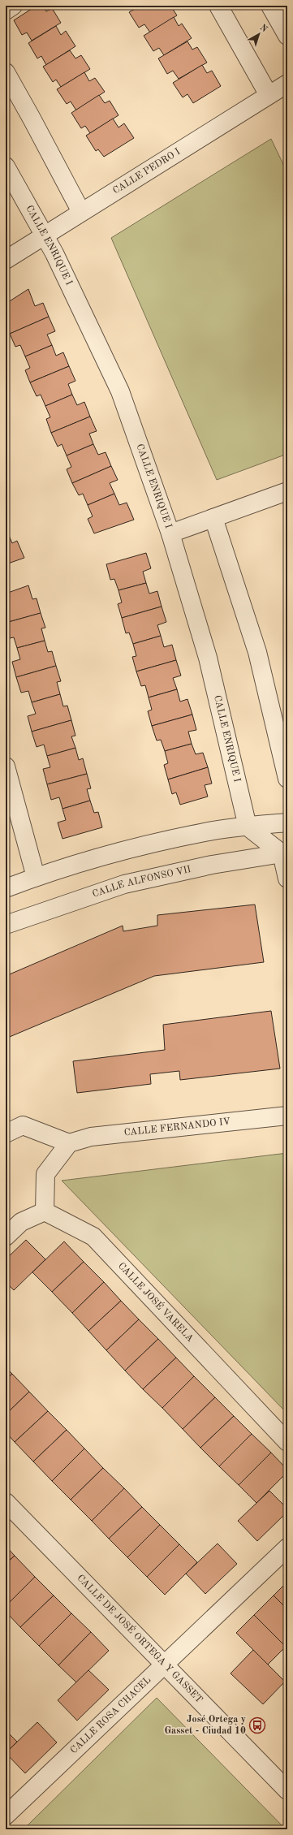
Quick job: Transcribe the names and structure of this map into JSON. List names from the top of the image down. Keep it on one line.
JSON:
{"streets":{"street":["CALLE PEDRO I","CALLE ENRIQUE I","CALLE ALFONSO VII","CALLE FERNANDO IV","CALLE JOSÉ VARELA","CALLE DE JOSÉ ORTEGA Y GASSET","CALLE ROSA CHACEL"]},"crossings":[["CALLE PEDRO I","CALLE ENRIQUE I"],["CALLE DE JOSÉ ORTEGA Y GASSET","CALLE ROSA CHACEL"]],"places":{"bus stop":["José Ortega y Gasset - Ciudad 10"]},"north":"top right"}
